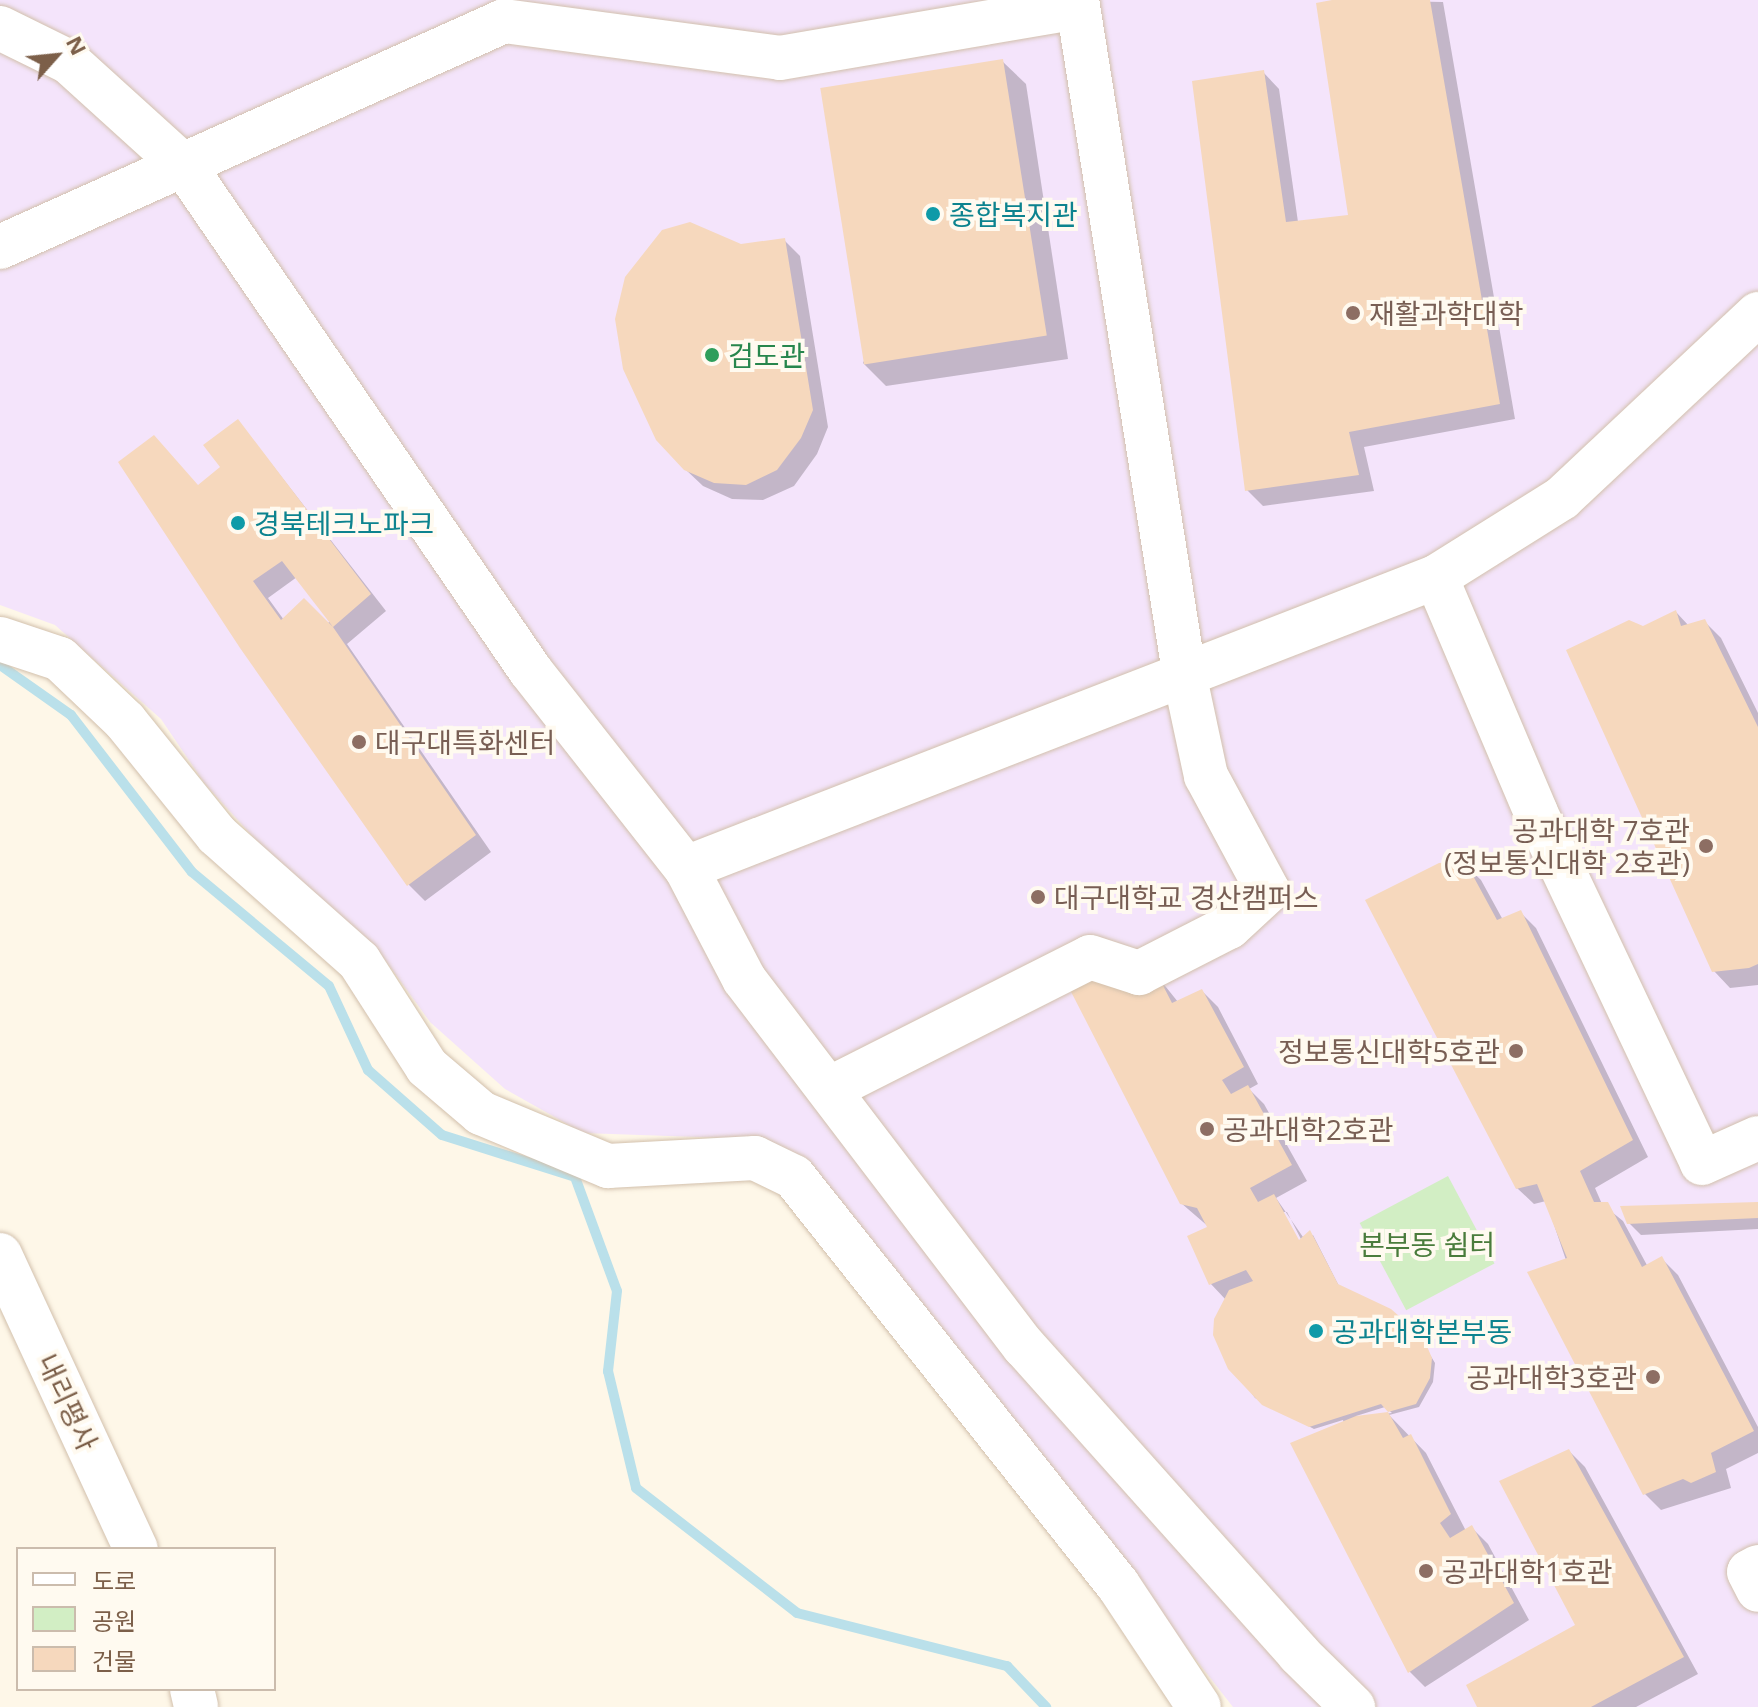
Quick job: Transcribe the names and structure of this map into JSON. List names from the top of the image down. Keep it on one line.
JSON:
{"streets":{"street":["내리평사"]},"parks":["본부동 쉼터"],"places":["종합복지관","재활과학대학","검도관","경북테크노파크","대구대특화센터","공과대학 7호관 (정보통신대학 2호관)","대구대학교 경산캠퍼스","정보통신대학5호관","공과대학2호관","공과대학본부동","공과대학3호관","공과대학1호관"],"legend":["도로","공원","건물"],"north":"top right"}
